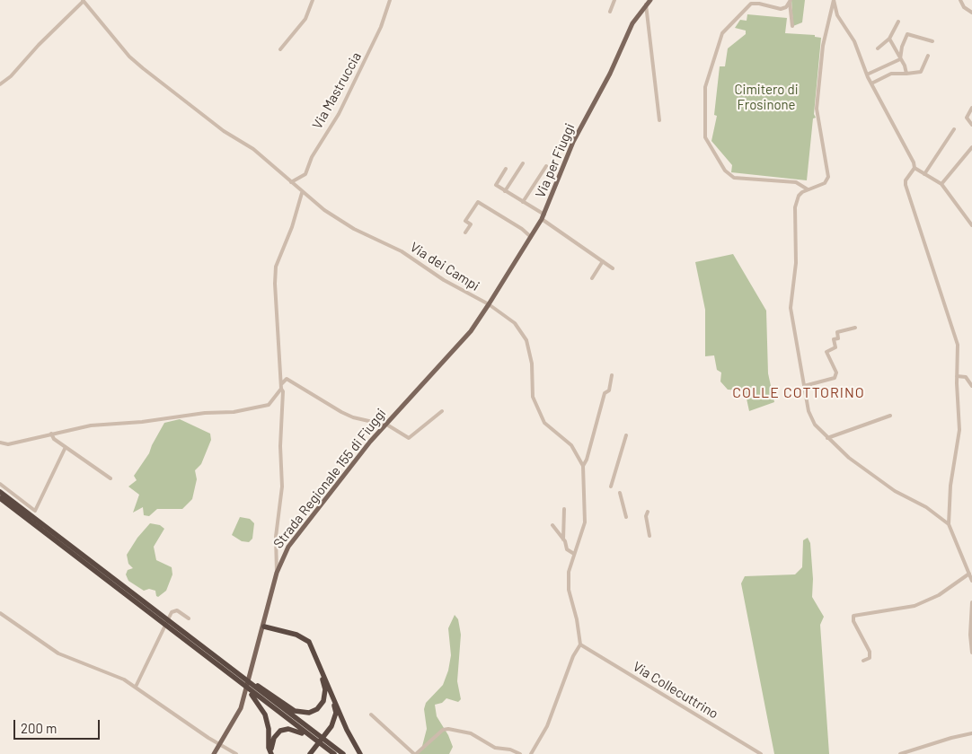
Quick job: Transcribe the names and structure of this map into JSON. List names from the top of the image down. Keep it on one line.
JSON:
{"streets":{"main road":["Via per Fiuggi","Strada Regionale 155 di Fiuggi"],"street":["Via Mastruccia","Via dei Campi","Via Collecuttrino"]},"crossings":[["Via Mastruccia","Via dei Campi"],["Via per Fiuggi","Via dei Campi"],["Via per Fiuggi","Strada Regionale 155 di Fiuggi"],["Via dei Campi","Strada Regionale 155 di Fiuggi"],["Via dei Campi","Via Collecuttrino"]],"districts":["COLLE COTTORINO"],"parks":["Cimitero di Frosinone"],"scale_bar":"200 m"}
